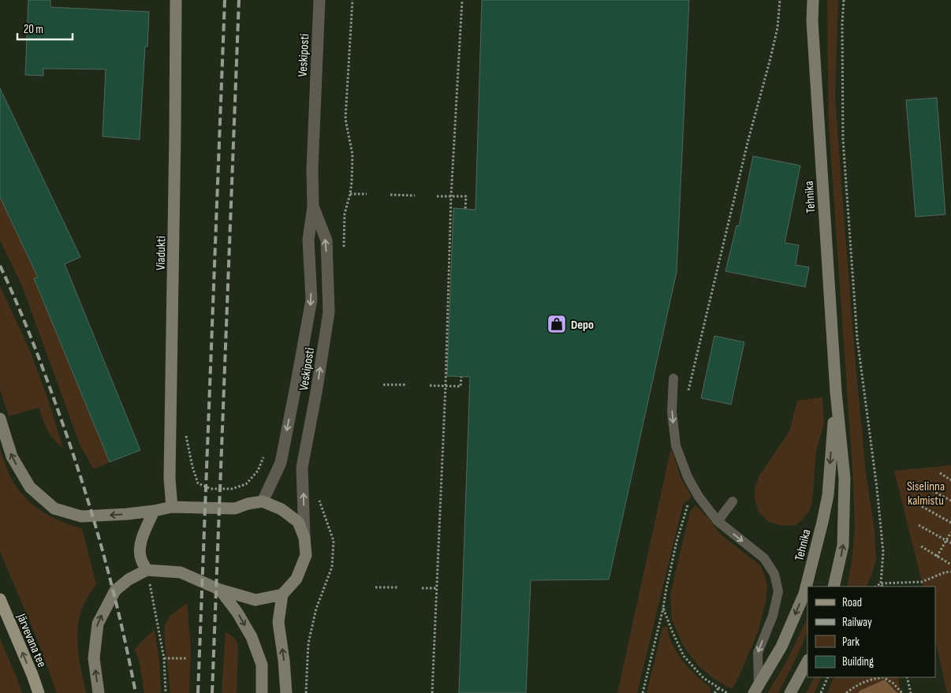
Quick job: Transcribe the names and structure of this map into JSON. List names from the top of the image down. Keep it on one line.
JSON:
{"streets":{"main road":["Järvevana tee"],"street":["Veskiposti","Tehnika","Viadukti"]},"one_way":["Järvevana tee"],"parks":["Siselinna kalmistu"],"places":{"shop":["Depo"]},"legend":["Road","Railway","Park","Building"],"scale_bar":"20 m"}
